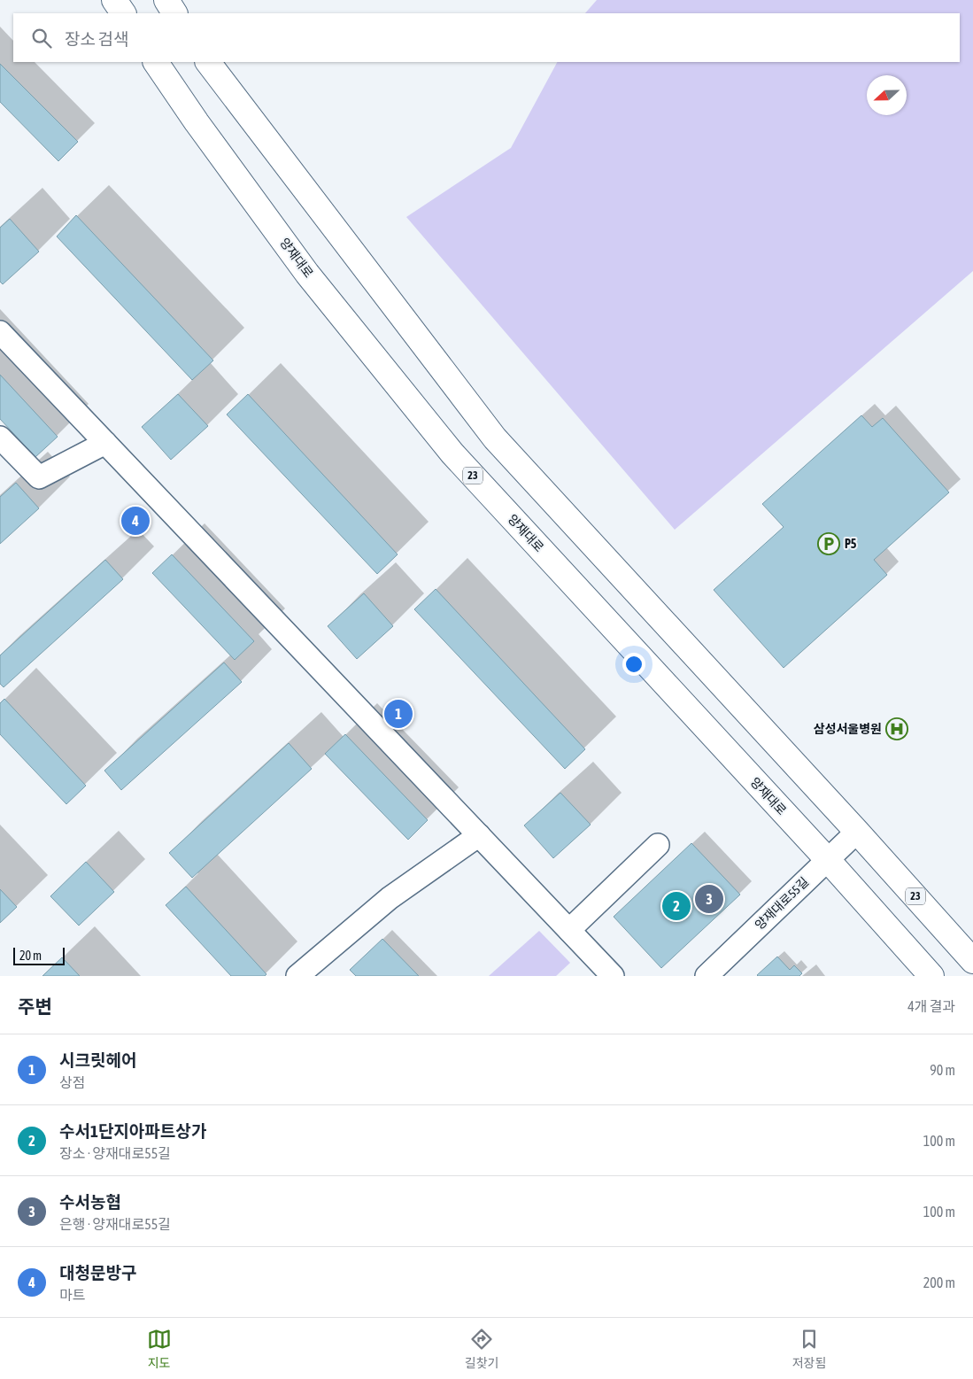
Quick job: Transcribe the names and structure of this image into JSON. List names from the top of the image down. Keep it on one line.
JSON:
{"streets":{"main road":["양재대로","23"],"street":["양재대로55길"]},"crossings":[["양재대로","양재대로55길"],["23","양재대로55길"]],"places":{"parking":["P5"],"hospital":["삼성서울병원"]},"scale_bar":"20 m","north":"left","page":{"search":"장소 검색","pins":["4","1","3","2"],"scale":"20 m","heading":["주변","4개 결과"],"list":[{"mark":"1","name":"시크릿헤어","note":"상점","value":"90 m"},{"mark":"2","name":"수서1단지아파트상가","note":"장소 · 양재대로55길","value":"100 m"},{"mark":"3","name":"수서농협","note":"은행 · 양재대로55길","value":"100 m"},{"mark":"4","name":"대청문방구","note":"마트","value":"200 m"}],"nav":["지도","길찾기","저장됨"]}}
